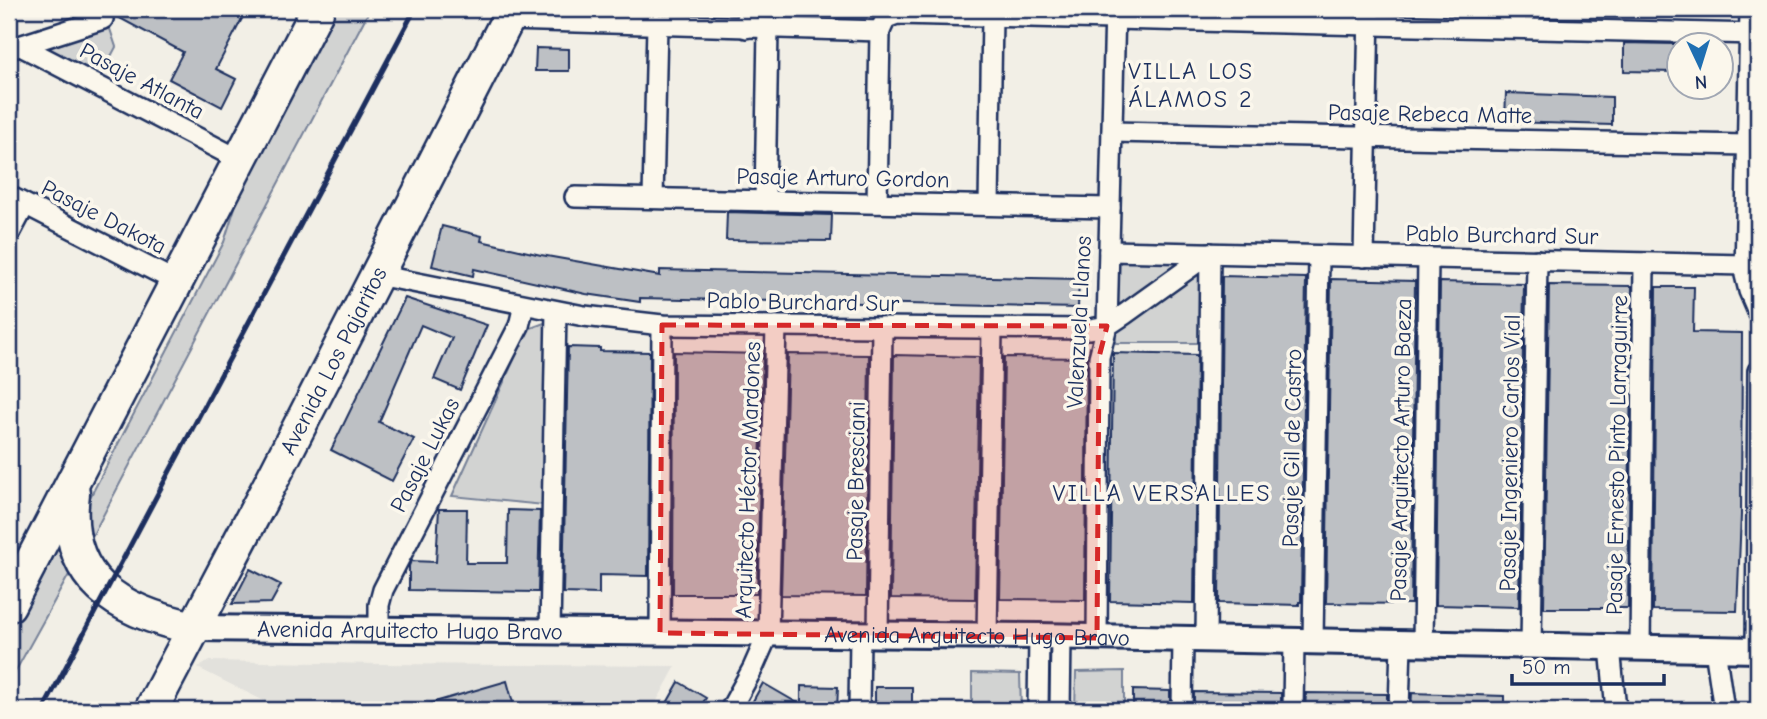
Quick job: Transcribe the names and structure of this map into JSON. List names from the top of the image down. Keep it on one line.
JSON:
{"streets":{"main road":["Avenida Los Pajaritos"],"street":["Pasaje Atlanta","Pasaje Rebeca Matte","Pasaje Arturo Gordon","Pasaje Dakota","Pablo Burchard Sur","Valenzuela Llanos","Pasaje Gil de Castro","Pasaje Arquitecto Arturo Baeza","Pasaje Ingeniero Carlos Vial","Pasaje Lukas","Pasaje Ernesto Pinto Larraguirre","Arquitecto Héctor Mardones","Pasaje Bresciani","Avenida Arquitecto Hugo Bravo"]},"crossings":[["Pasaje Rebeca Matte","Valenzuela Llanos"],["Pasaje Arturo Gordon","Valenzuela Llanos"],["Pablo Burchard Sur","Valenzuela Llanos"],["Pablo Burchard Sur","Avenida Los Pajaritos"],["Pablo Burchard Sur","Pasaje Gil de Castro"],["Pablo Burchard Sur","Pasaje Arquitecto Arturo Baeza"],["Pablo Burchard Sur","Pasaje Ingeniero Carlos Vial"],["Pablo Burchard Sur","Pasaje Lukas"],["Pablo Burchard Sur","Pasaje Ernesto Pinto Larraguirre"],["Pablo Burchard Sur","Arquitecto Héctor Mardones"],["Pablo Burchard Sur","Pasaje Bresciani"],["Valenzuela Llanos","Avenida Arquitecto Hugo Bravo"],["Avenida Los Pajaritos","Avenida Arquitecto Hugo Bravo"],["Pasaje Gil de Castro","Avenida Arquitecto Hugo Bravo"],["Pasaje Arquitecto Arturo Baeza","Avenida Arquitecto Hugo Bravo"],["Pasaje Ingeniero Carlos Vial","Avenida Arquitecto Hugo Bravo"],["Pasaje Lukas","Avenida Arquitecto Hugo Bravo"],["Pasaje Ernesto Pinto Larraguirre","Avenida Arquitecto Hugo Bravo"],["Arquitecto Héctor Mardones","Avenida Arquitecto Hugo Bravo"],["Pasaje Bresciani","Avenida Arquitecto Hugo Bravo"]],"districts":["VILLA LOS ÁLAMOS 2","VILLA VERSALLES"],"scale_bar":"50 m","north":"bottom"}
